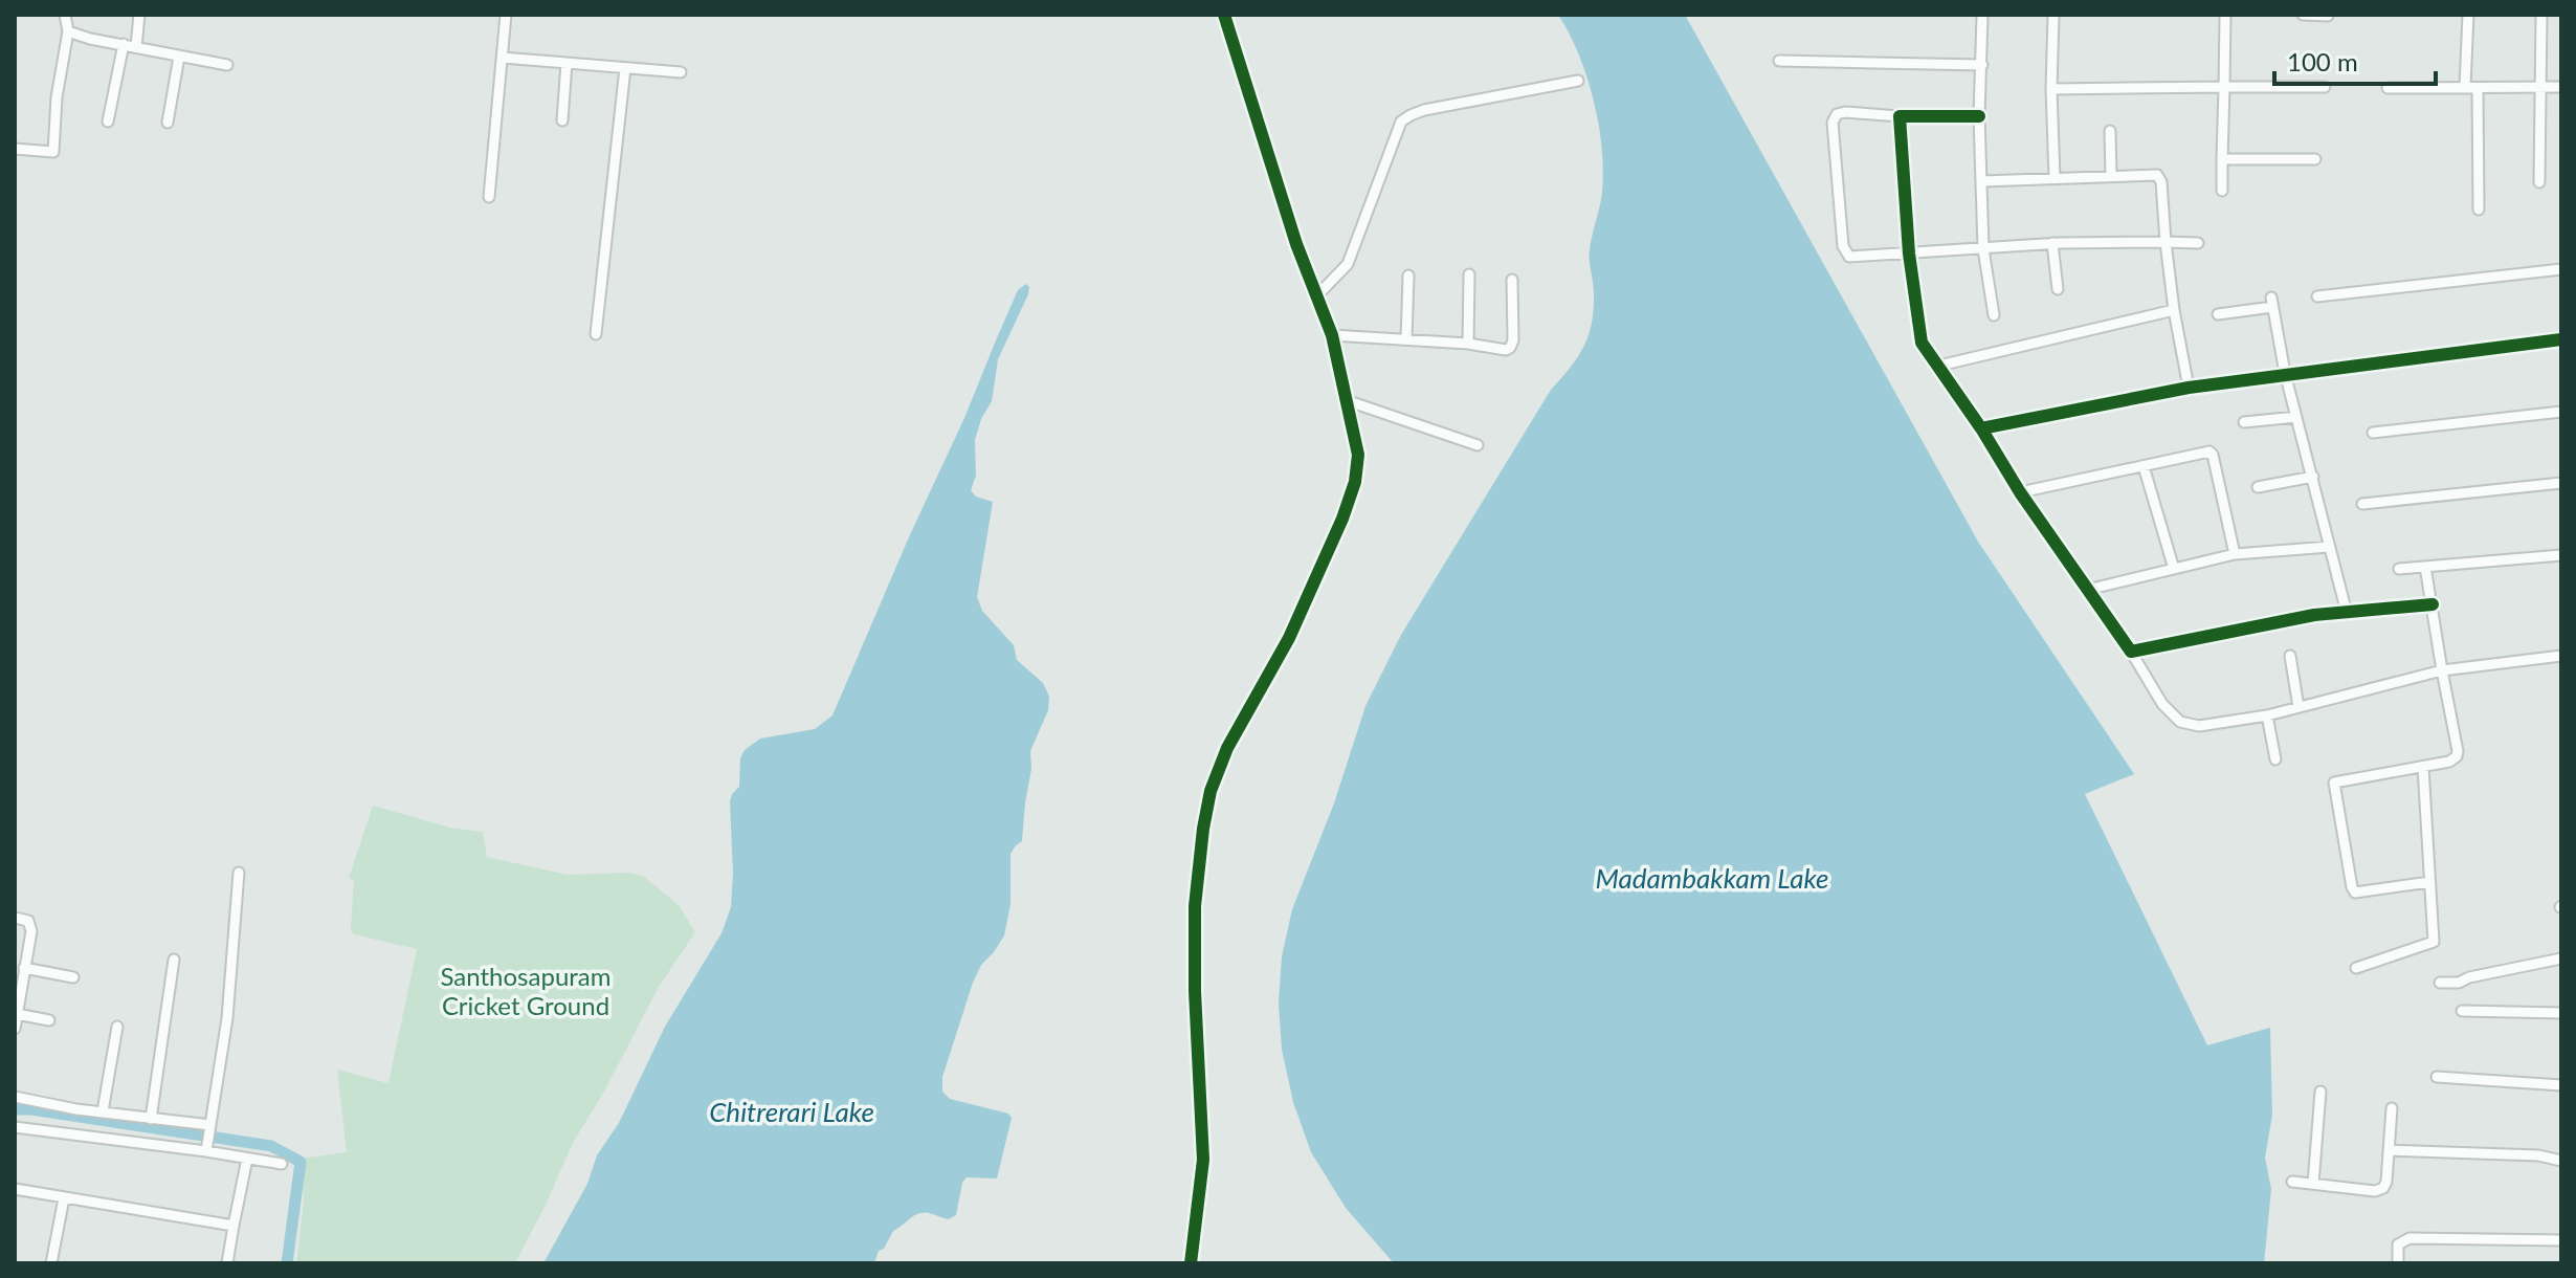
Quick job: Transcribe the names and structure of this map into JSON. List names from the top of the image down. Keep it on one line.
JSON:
{"water":["Madambakkam Lake","Chitrerari Lake"],"parks":["Santhosapuram Cricket Ground"],"scale_bar":"100 m"}
